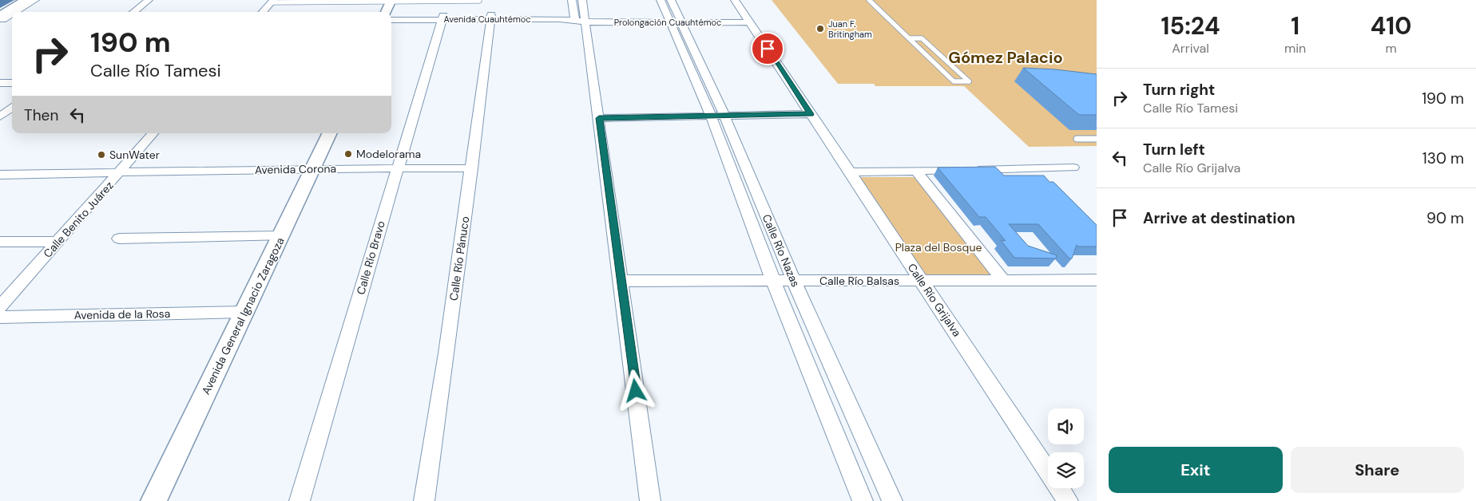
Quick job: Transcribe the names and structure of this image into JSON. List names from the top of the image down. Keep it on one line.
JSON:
{"streets":{"street":["Avenida Cuauhtémoc","Prolongación Cuauhtémoc","Avenida Corona","Calle Benito Juárez","Calle Río Nazas","Calle Río Bravo","Calle Río Pánuco","Calle Río Balsas","Calle Río Grijalva","Avenida de la Rosa","Avenida General Ignacio Zaragoza"]},"crossings":[["Avenida Cuauhtémoc","Prolongación Cuauhtémoc"],["Avenida Cuauhtémoc","Calle Río Bravo"],["Avenida Cuauhtémoc","Calle Río Pánuco"],["Prolongación Cuauhtémoc","Calle Río Nazas"],["Prolongación Cuauhtémoc","Calle Río Grijalva"],["Avenida Corona","Calle Benito Juárez"],["Avenida Corona","Calle Río Bravo"],["Avenida Corona","Calle Río Pánuco"],["Avenida Corona","Avenida General Ignacio Zaragoza"],["Calle Río Nazas","Calle Río Balsas"],["Calle Río Balsas","Calle Río Grijalva"],["Avenida de la Rosa","Avenida General Ignacio Zaragoza"]],"districts":["Gómez Palacio"],"parks":["Plaza del Bosque"],"places":["Juan F. Britingham","Modelorama","SunWater"],"page":{"eta":["15:24","Arrival","1","min","410","m"],"turn":["190 m","Calle Río Tamesi"],"list":[{"name":"Turn right","note":"Calle Río Tamesi","value":"190 m"},{"name":"Turn left","note":"Calle Río Grijalva","value":"130 m"},{"name":"Arrive at destination","value":"90 m"}],"then":"Then","buttons":["Exit","Share"]}}
